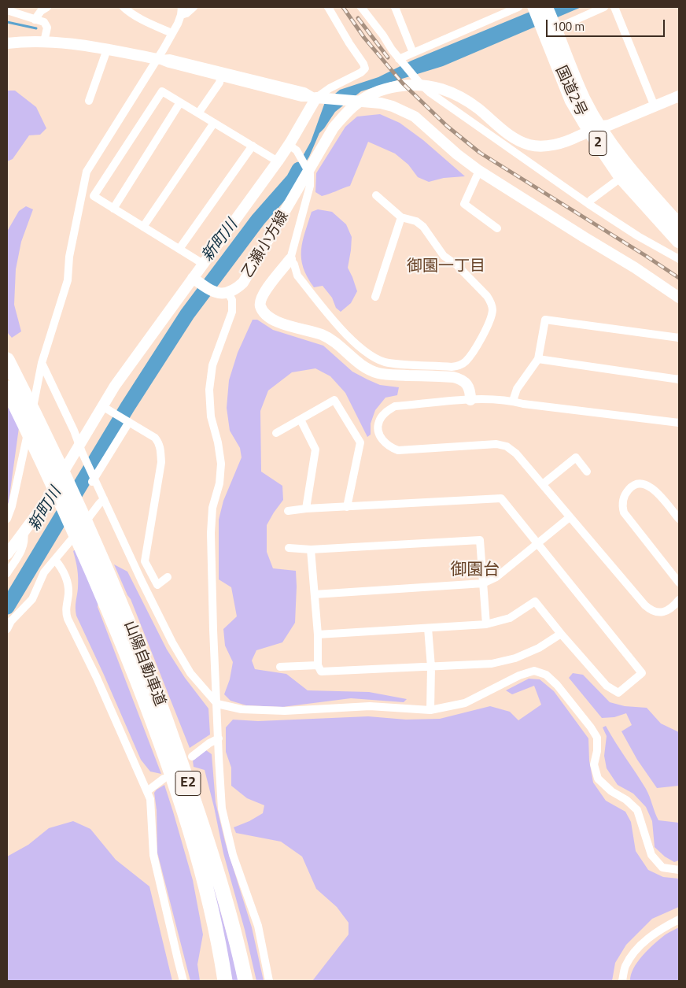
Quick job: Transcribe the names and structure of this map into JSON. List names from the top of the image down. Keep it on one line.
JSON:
{"streets":{"highway":["国道2号","2","山陽自動車道","E2"],"street":["乙瀬小方線"]},"crossings":[["国道2号","乙瀬小方線"]],"districts":["御園一丁目","御園台"],"water":["新町川"],"scale_bar":"100 m"}
